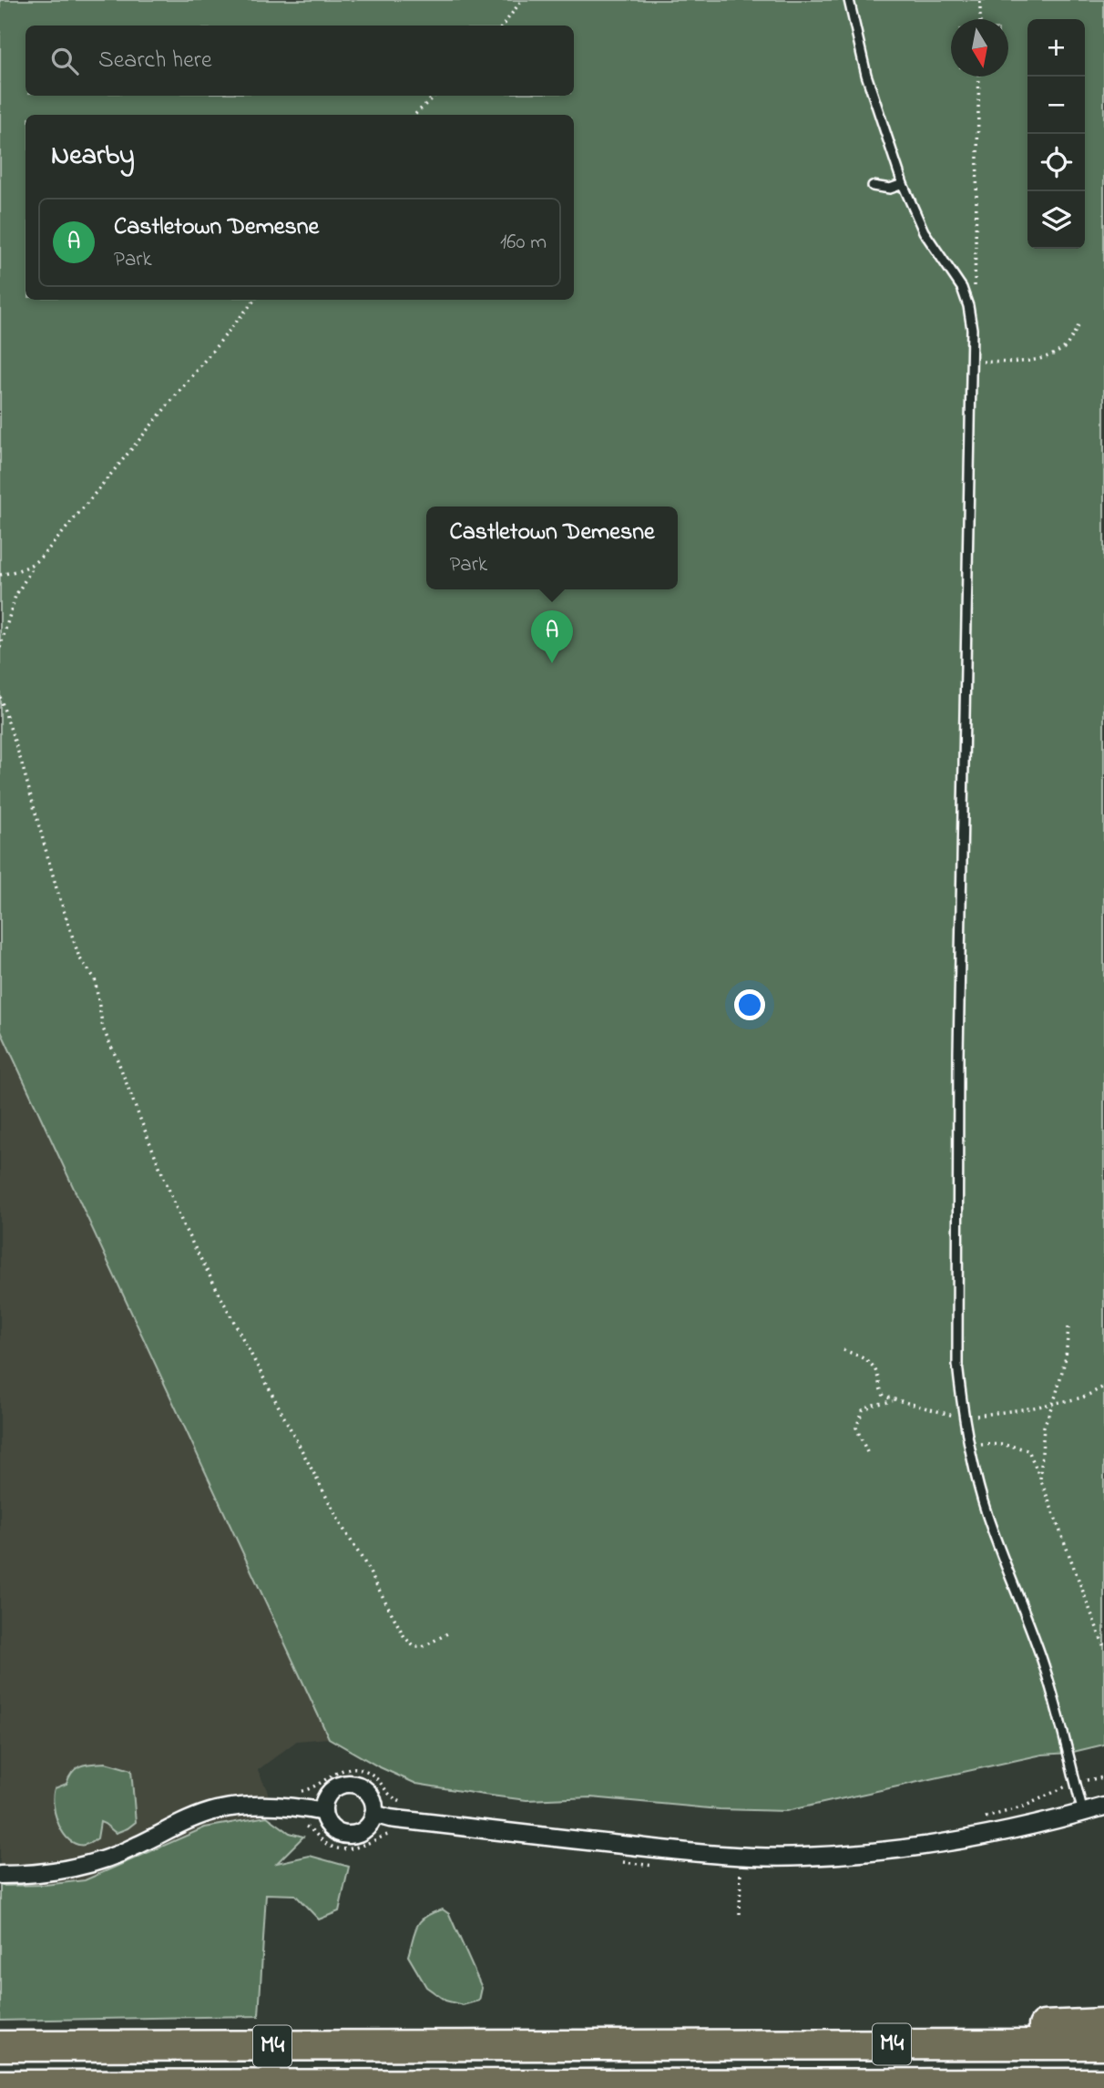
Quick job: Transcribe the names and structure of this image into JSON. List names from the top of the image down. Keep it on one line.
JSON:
{"streets":{"highway":["M4"]},"north":"bottom","page":{"map_buttons":["+","−"],"search":"Search here","heading":"Nearby","list":[{"mark":"A","name":"Castletown Demesne","note":"Park","value":"160 m"}],"popup":["Castletown Demesne","Park"],"pins":"A"}}
